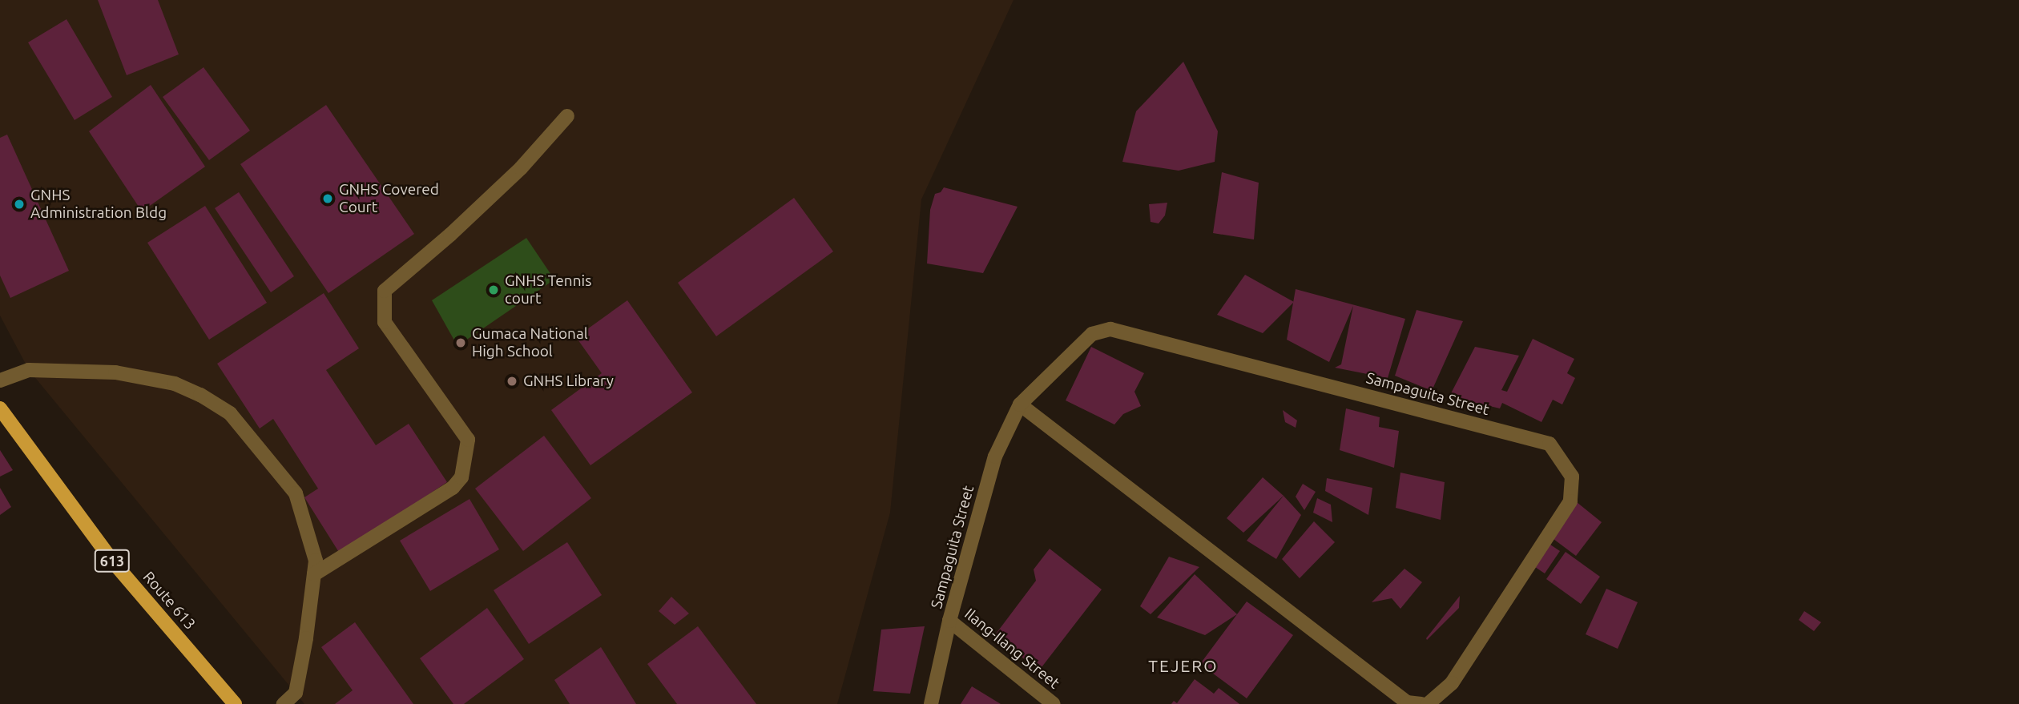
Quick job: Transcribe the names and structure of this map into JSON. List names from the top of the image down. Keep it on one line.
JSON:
{"streets":{"main road":["613","Route 613"],"street":["Sampaguita Street","Ilang-Ilang Street"]},"crossings":[["Sampaguita Street","Ilang-Ilang Street"]],"districts":["TEJERO"],"places":["GNHS Covered Court","GNHS Administration Bldg","GNHS Tennis court","Gumaca National High School","GNHS Library"]}
